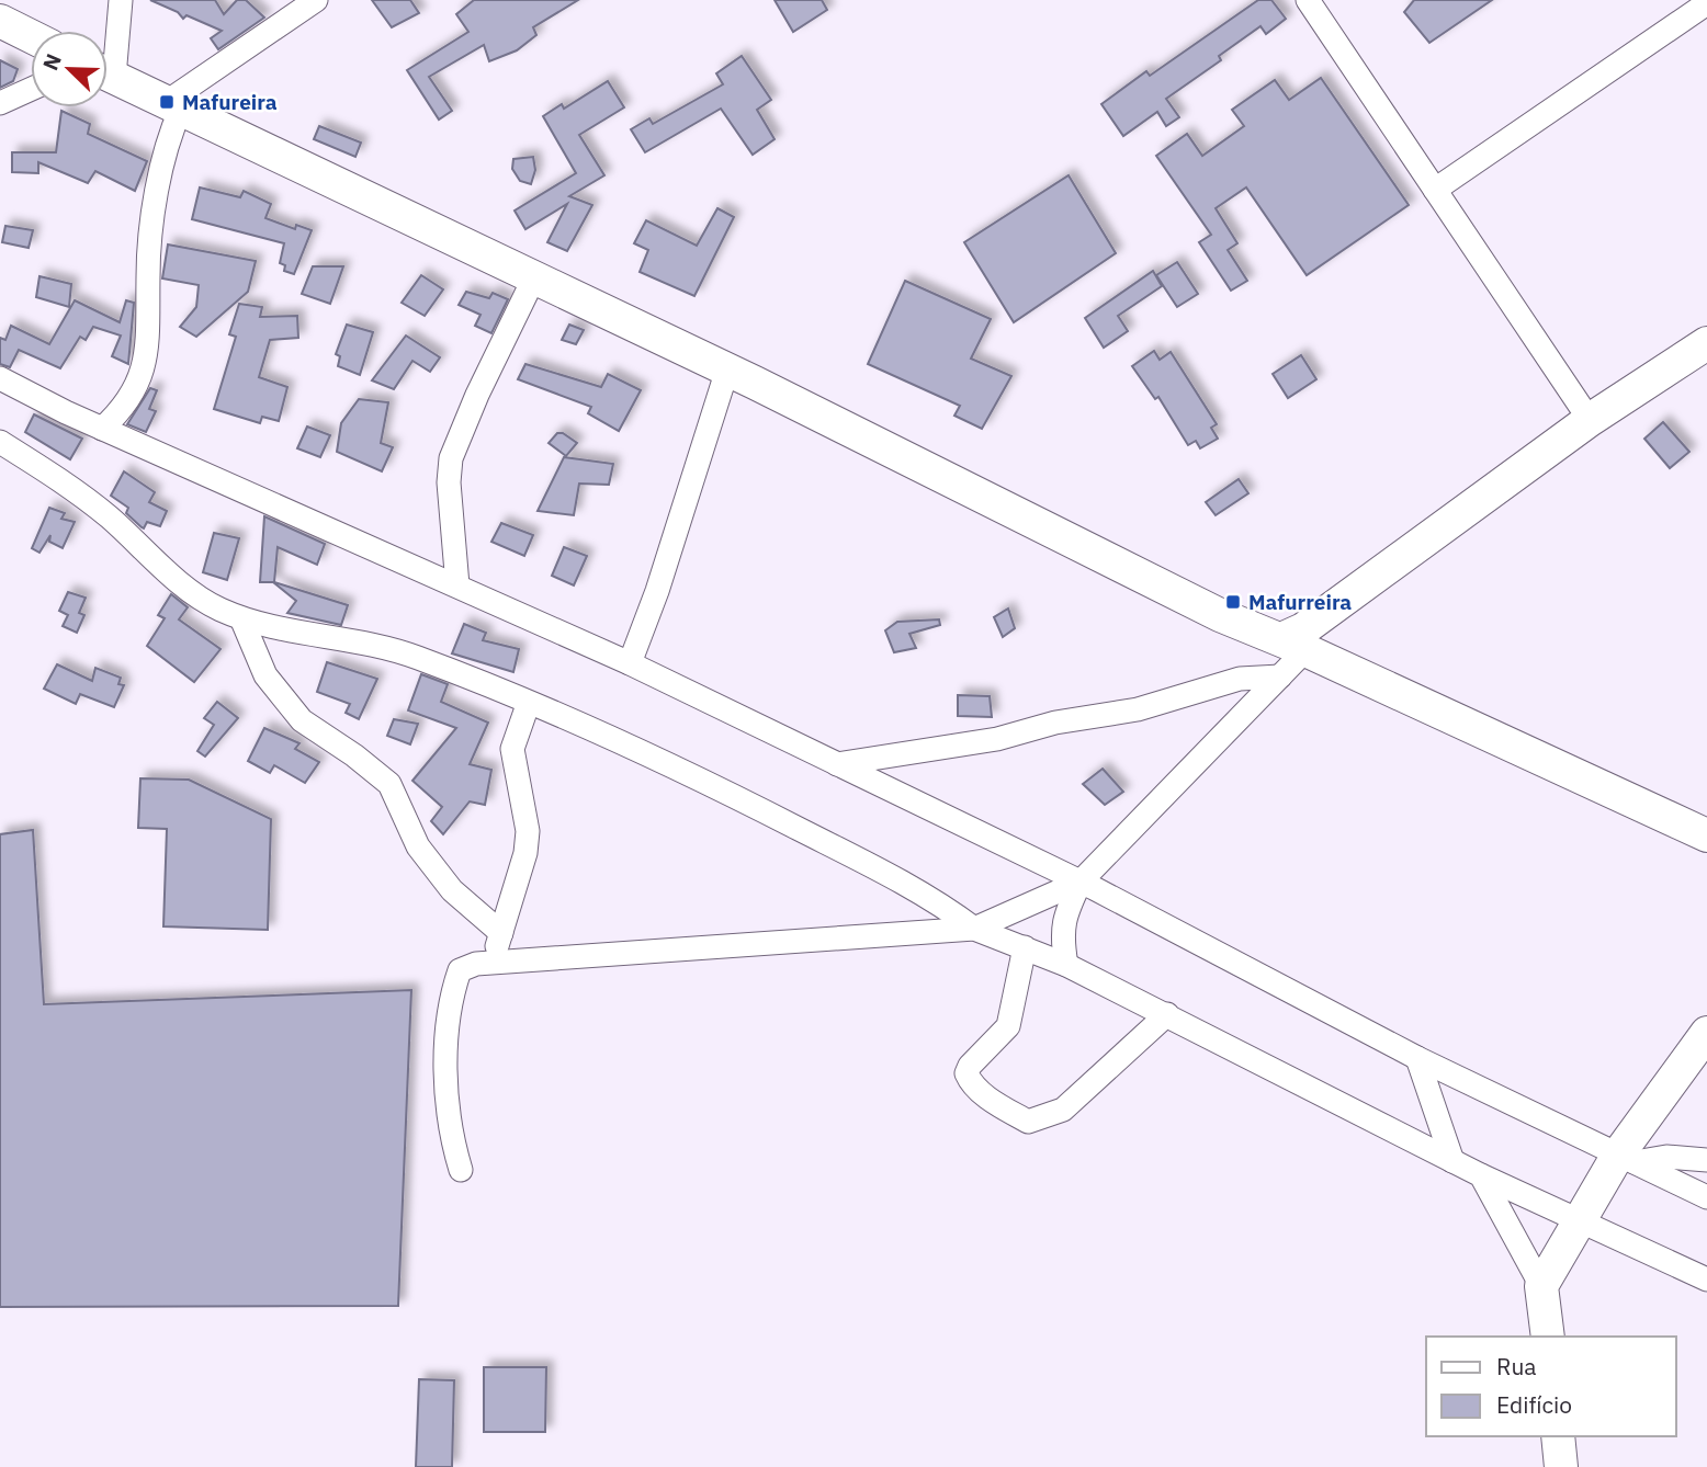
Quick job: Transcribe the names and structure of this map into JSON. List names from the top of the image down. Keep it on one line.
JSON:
{"places":{"transit":["Mafureira","Mafurreira"]},"legend":["Rua","Edifício"],"north":"top left"}
